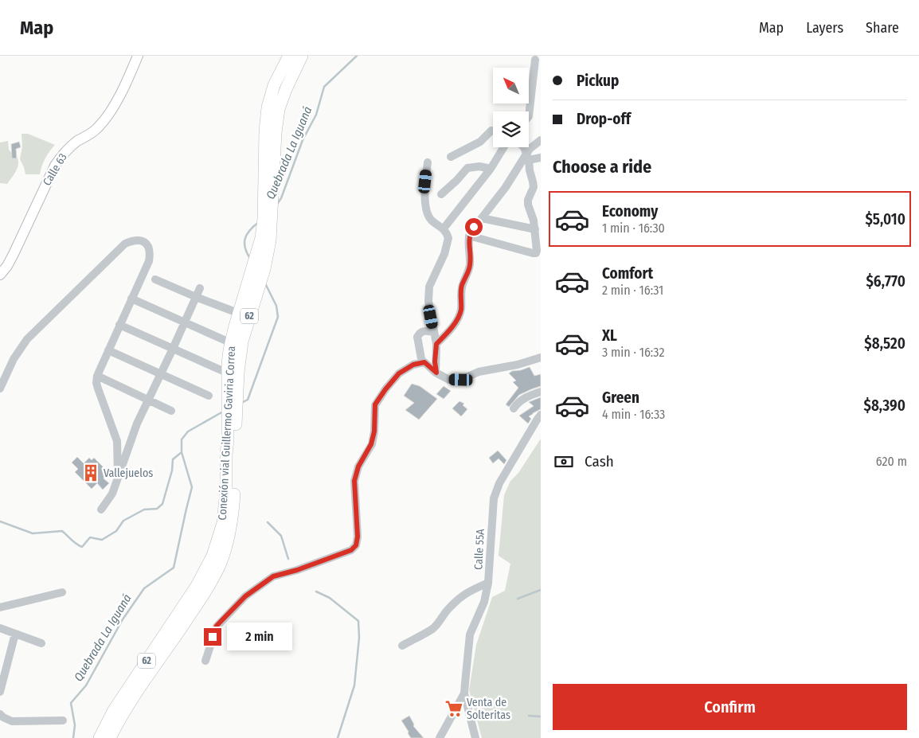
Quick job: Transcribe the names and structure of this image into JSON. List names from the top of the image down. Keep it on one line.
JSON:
{"streets":{"highway":["62","Conexión vial Guillermo Gaviria Correa"],"main road":["Calle 63"],"street":["Calle 55A"]},"water":["Quebrada La Iguaná"],"places":{"building":["Vallejuelos"],"supermarket":["Venta de Solteritas"]},"north":"top left","page":{"header":"Map","nav":["Map","Layers","Share"],"banner":["Pickup","Drop-off"],"heading":"Choose a ride","list":[{"name":"Economy","note":"1 min · 16:30","value":"$5,010"},{"name":"Comfort","note":"2 min · 16:31","value":"$6,770"},{"name":"XL","note":"3 min · 16:32","value":"$8,520"},{"name":"Green","note":"4 min · 16:33","value":"$8,390"}],"pay":["Cash","620 m"],"bubble":"2 min","buttons":"Confirm"}}
